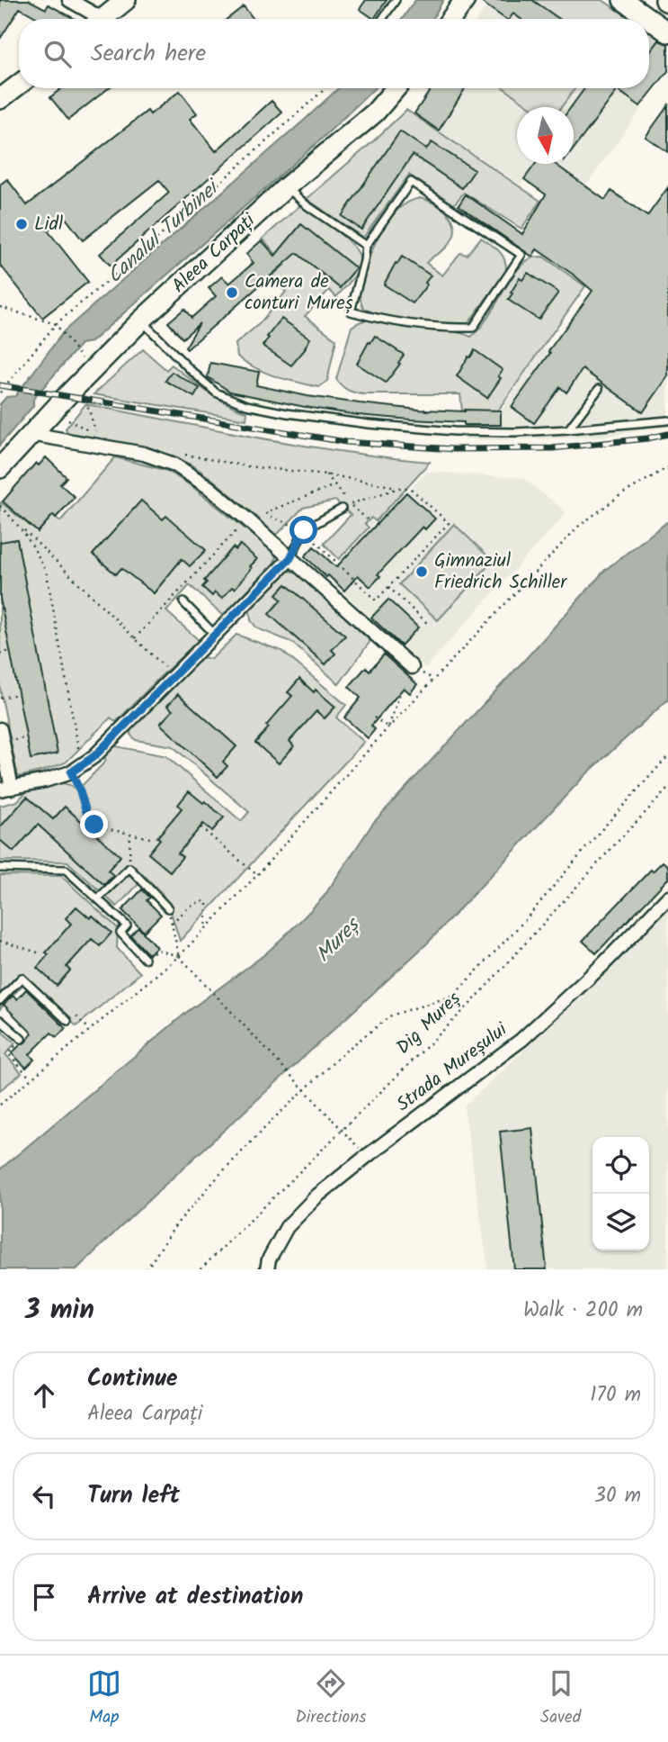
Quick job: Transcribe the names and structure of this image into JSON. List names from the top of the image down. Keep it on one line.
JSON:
{"streets":{"street":["Aleea Carpați","Strada Mureșului"],"path":["Dig Mureș"]},"water":["Canalul Turbinei","Mureș"],"places":["Lidl","Camera de conturi Mureș","Gimnaziul Friedrich Schiller"],"north":"bottom","page":{"search":"Search here","heading":["3 min","Walk · 200 m"],"list":[["Continue","Aleea Carpați","170 m"],["Turn left","30 m"],"Arrive at destination"],"nav":["Map","Directions","Saved"]}}
